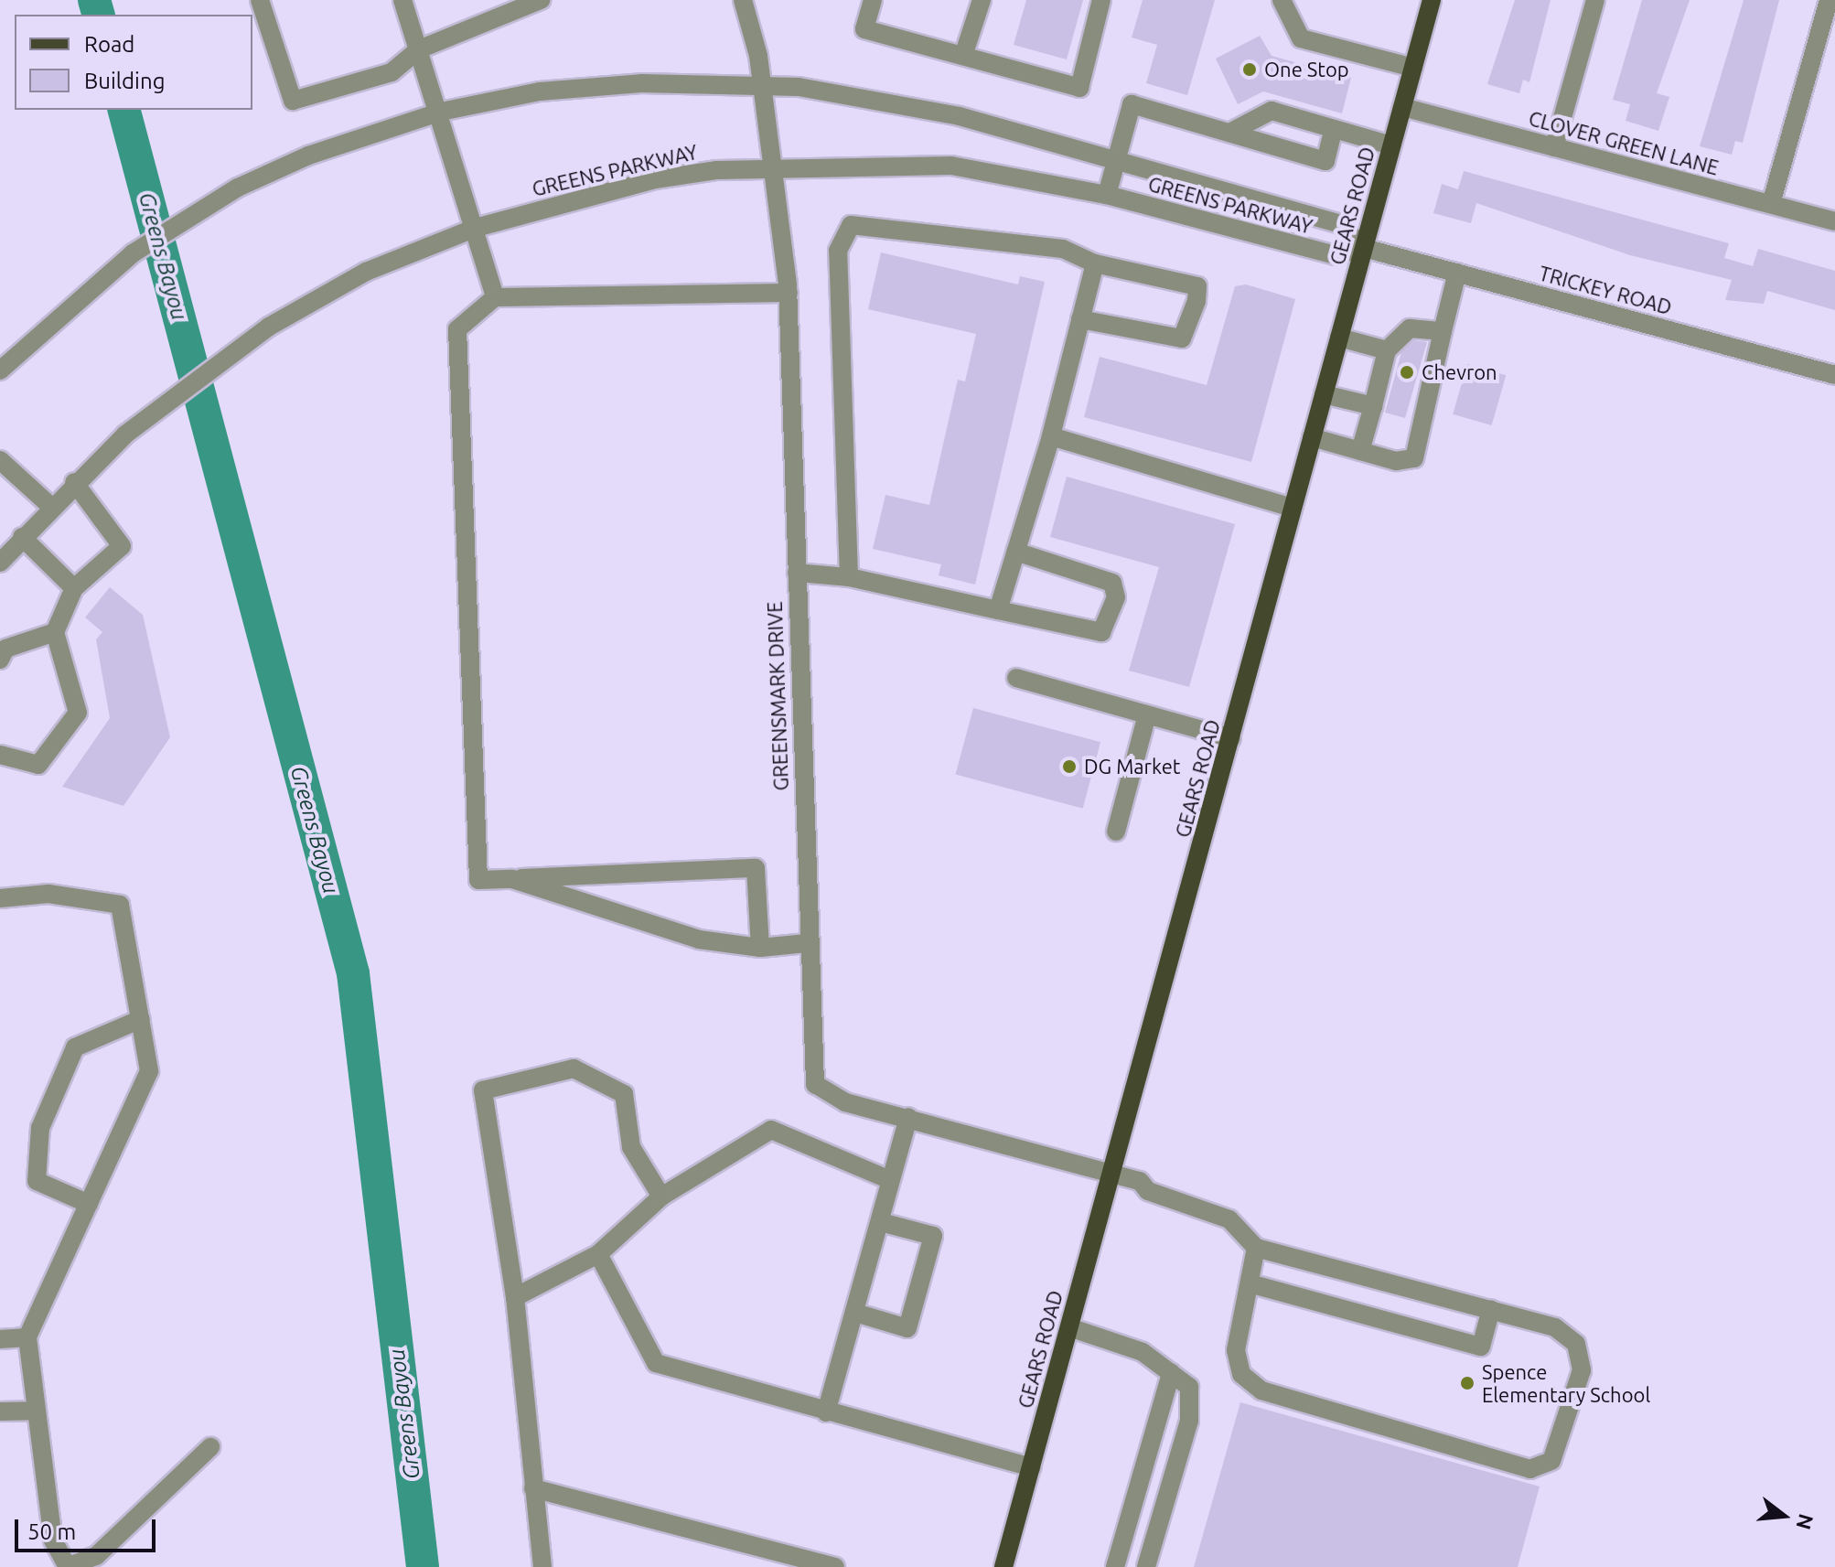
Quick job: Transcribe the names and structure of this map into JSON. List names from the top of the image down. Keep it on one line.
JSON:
{"streets":{"main road":["GEARS ROAD"],"street":["CLOVER GREEN LANE","GREENS PARKWAY","TRICKEY ROAD","GREENSMARK DRIVE"]},"crossings":[["CLOVER GREEN LANE","GEARS ROAD"],["GREENS PARKWAY","GEARS ROAD"],["GREENS PARKWAY","TRICKEY ROAD"],["GREENS PARKWAY","GREENSMARK DRIVE"],["GEARS ROAD","TRICKEY ROAD"],["GEARS ROAD","GREENSMARK DRIVE"]],"water":["Greens Bayou"],"places":["One Stop","Chevron","DG Market","Spence Elementary School"],"legend":["Road","Building"],"scale_bar":"50 m","north":"right"}
